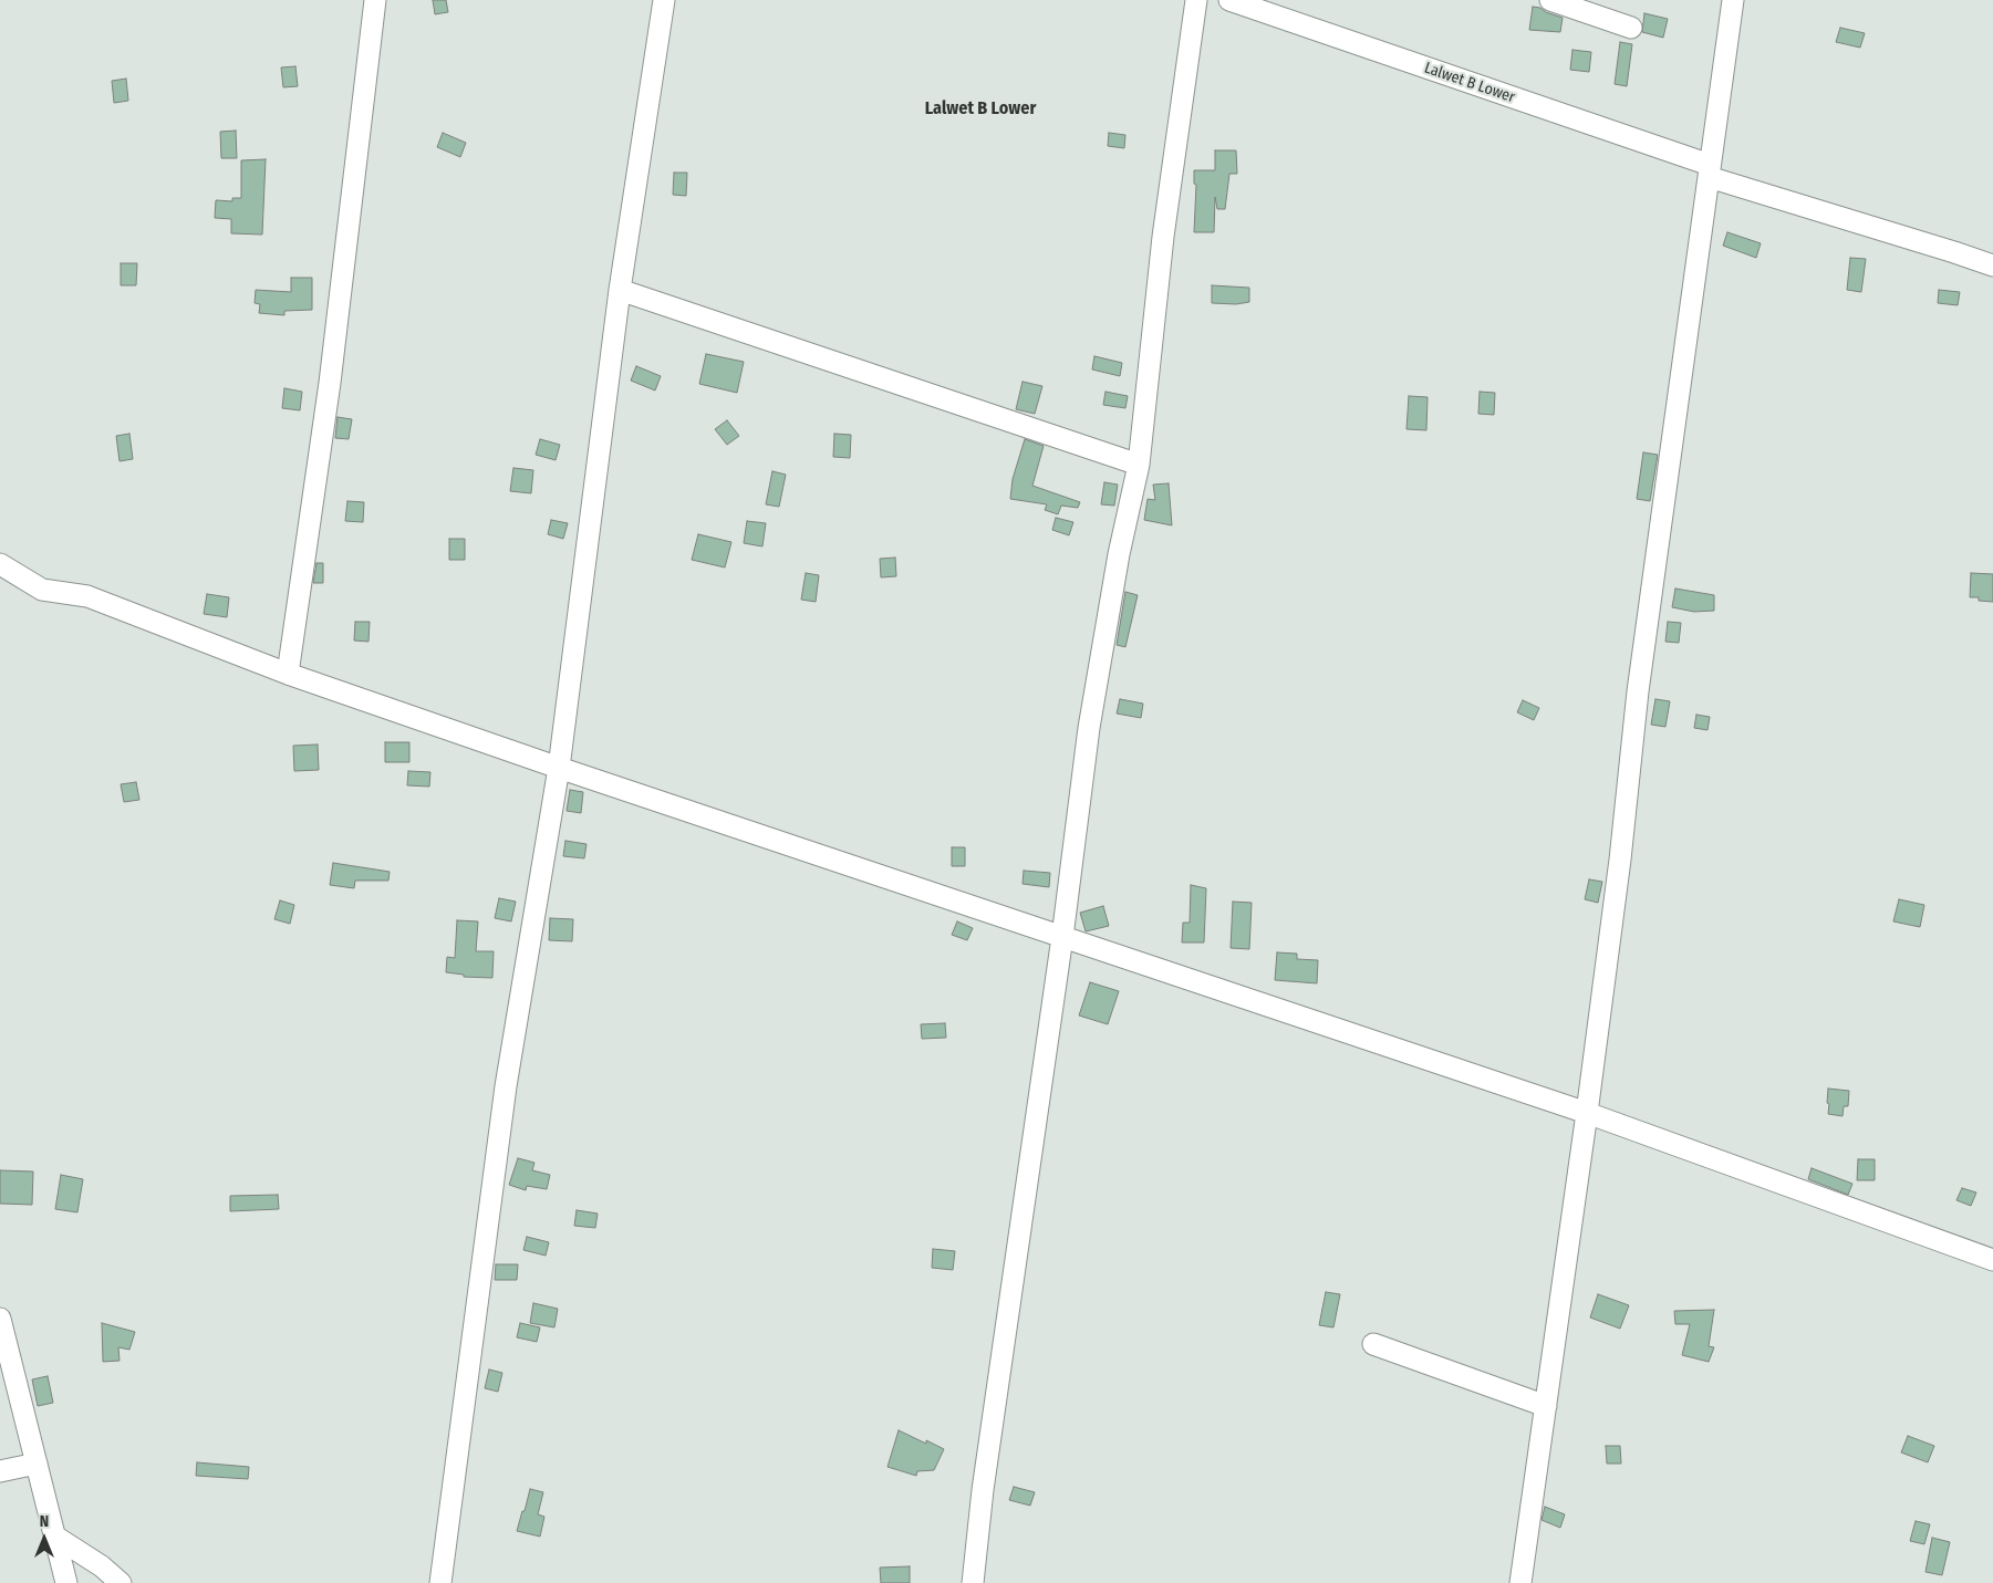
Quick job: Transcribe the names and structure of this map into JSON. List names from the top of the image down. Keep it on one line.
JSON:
{"streets":{"street":["Lalwet B Lower"]},"districts":["Lalwet B Lower"],"north":"top"}
